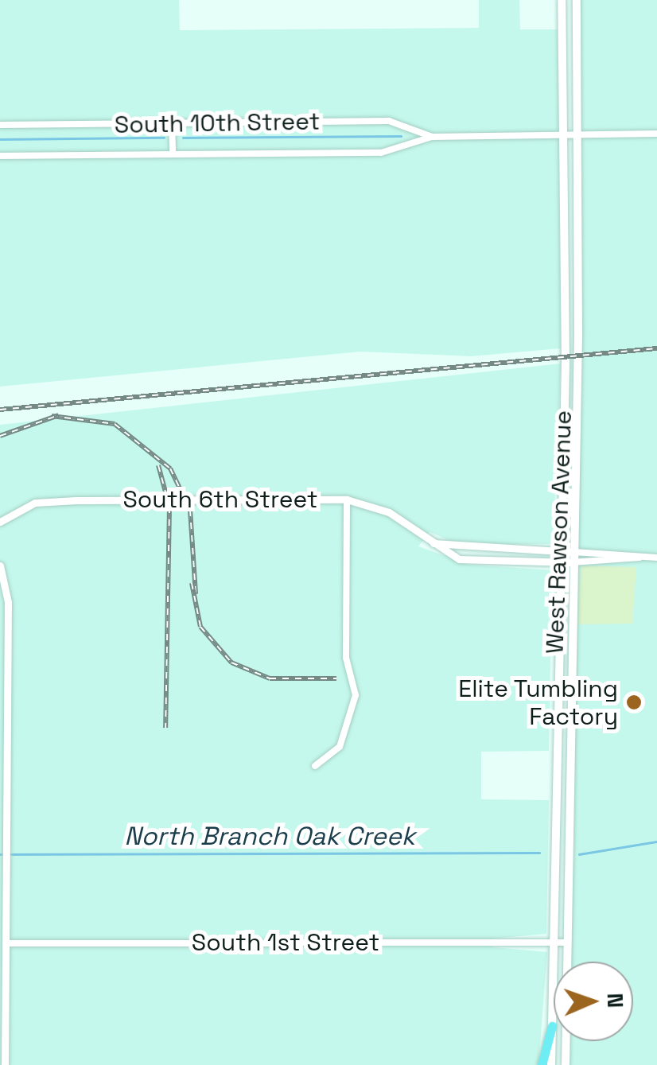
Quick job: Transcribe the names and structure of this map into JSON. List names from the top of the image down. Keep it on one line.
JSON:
{"streets":{"main road":["West Rawson Avenue"],"street":["South 10th Street","South 6th Street","South 1st Street"]},"crossings":[["South 10th Street","West Rawson Avenue"],["South 6th Street","West Rawson Avenue"],["West Rawson Avenue","South 1st Street"]],"water":["North Branch Oak Creek"],"places":["Elite Tumbling Factory"],"north":"right"}
